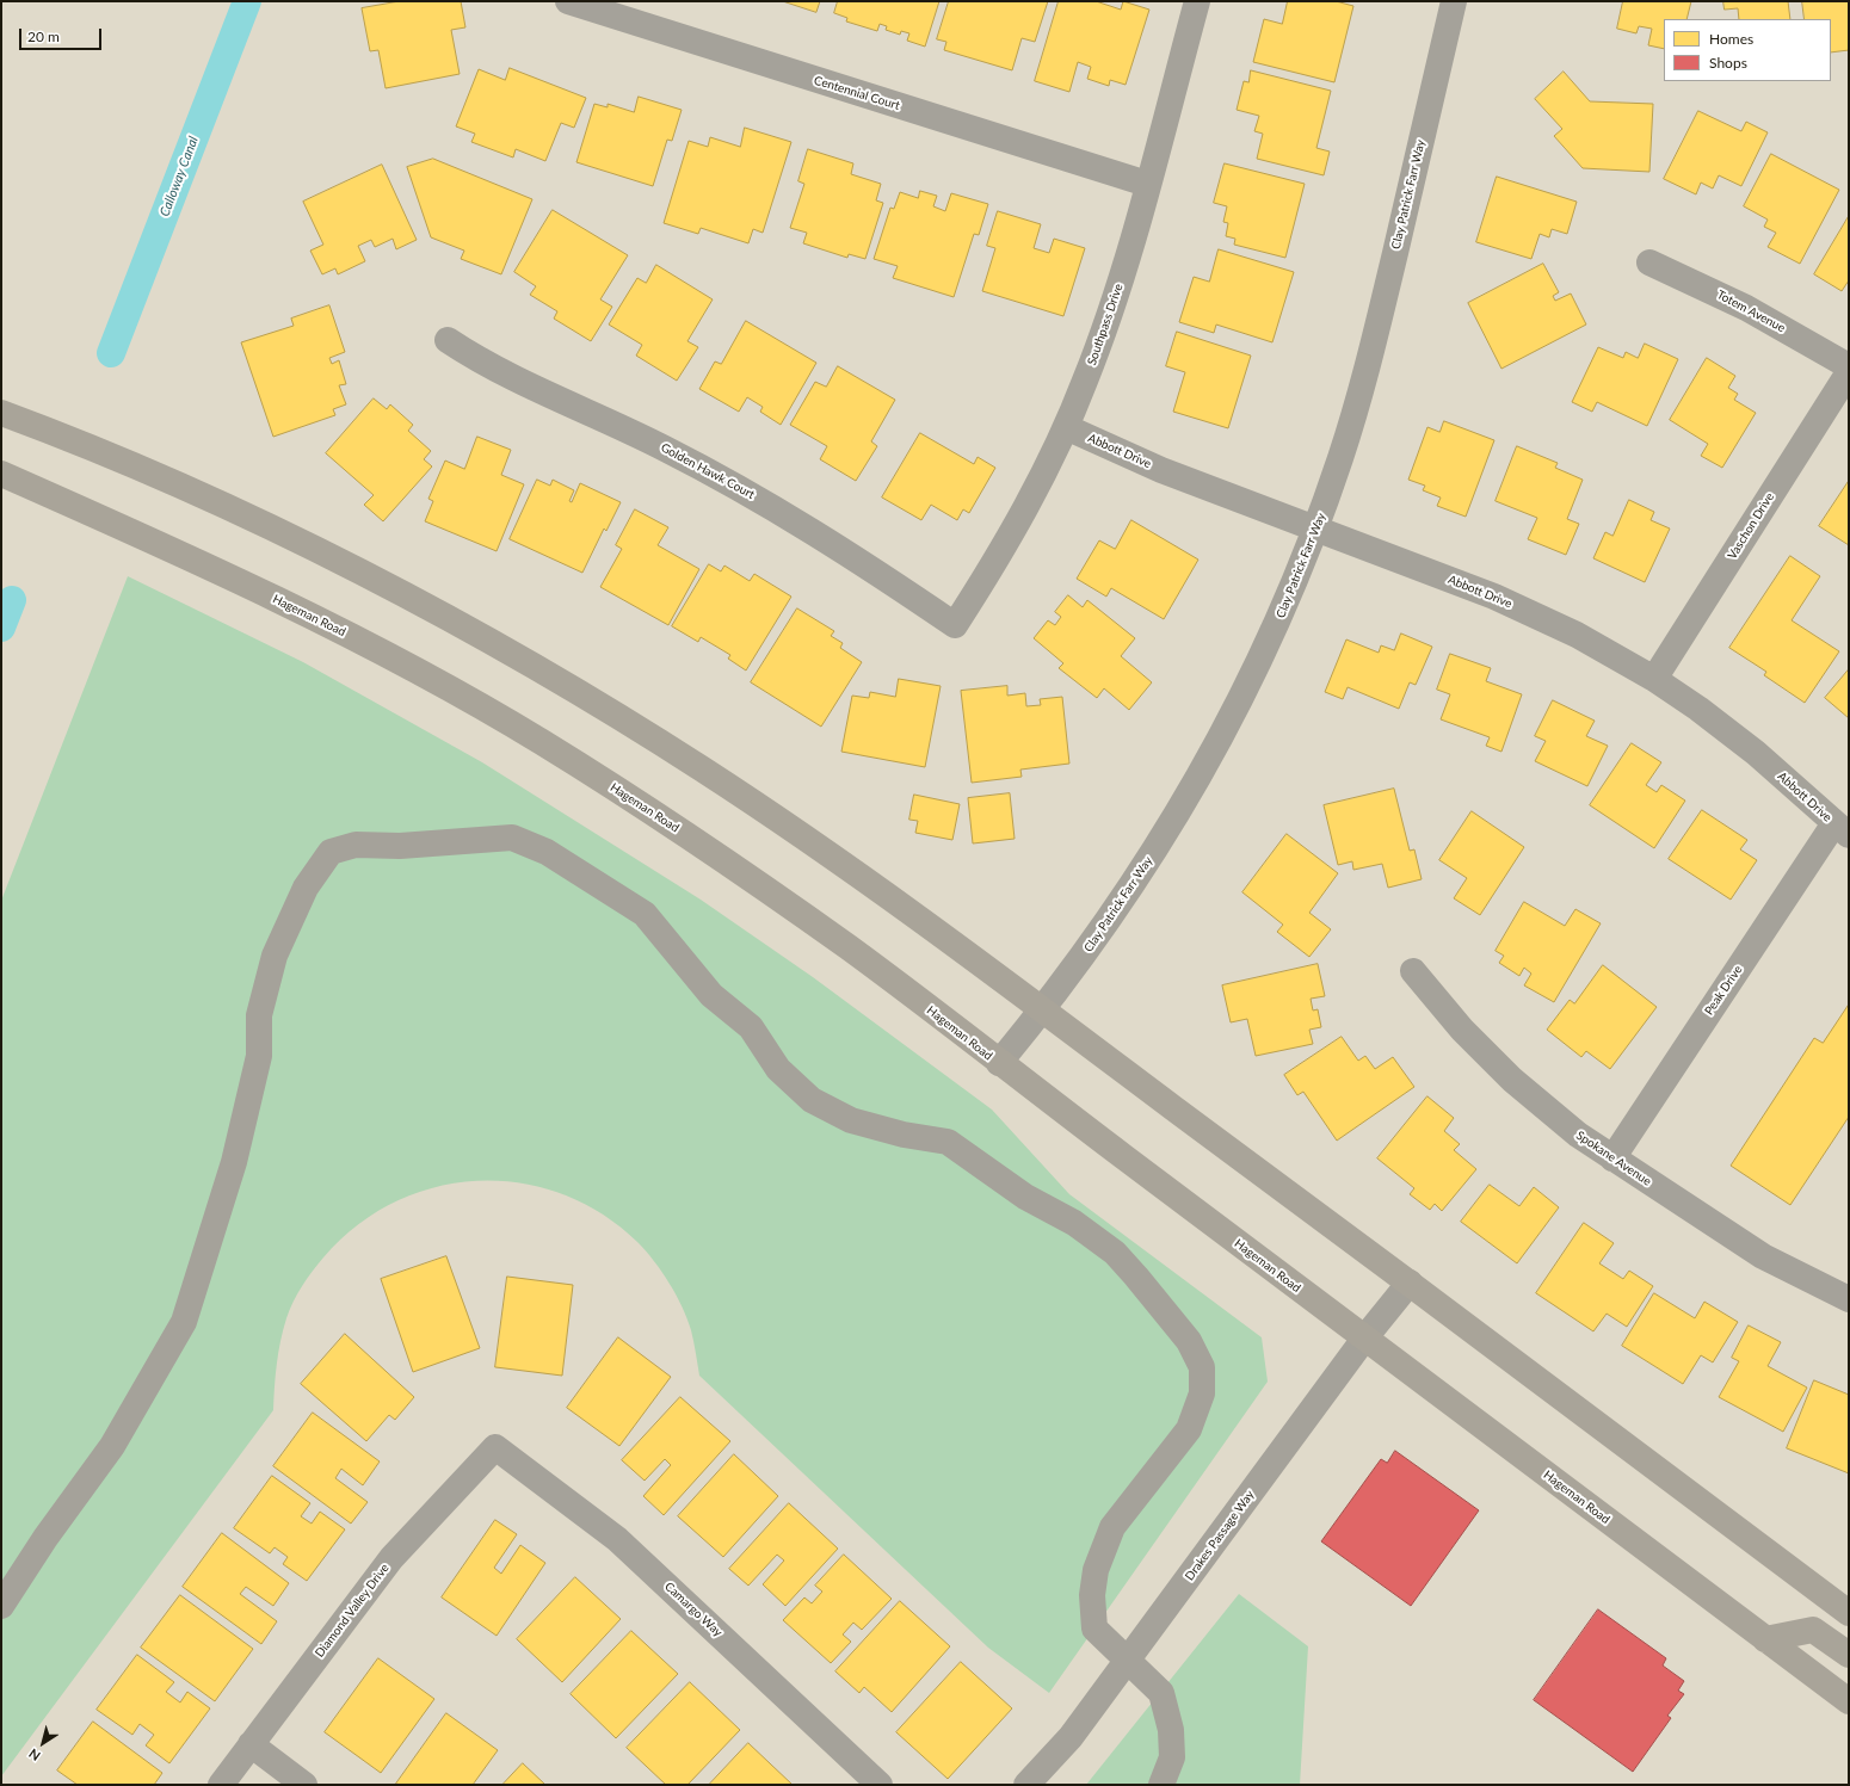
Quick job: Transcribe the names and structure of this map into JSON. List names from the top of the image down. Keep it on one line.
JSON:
{"streets":{"main road":["Hageman Road"],"street":["Centennial Court","Clay Patrick Farr Way","Totem Avenue","Southpass Drive","Abbott Drive","Golden Hawk Court","Vaschon Drive","Peak Drive","Spokane Avenue","Drakes Passage Way","Camargo Way","Diamond Valley Drive"]},"crossings":[["Centennial Court","Southpass Drive"],["Clay Patrick Farr Way","Abbott Drive"],["Clay Patrick Farr Way","Hageman Road"],["Southpass Drive","Abbott Drive"],["Southpass Drive","Golden Hawk Court"],["Abbott Drive","Vaschon Drive"],["Abbott Drive","Peak Drive"],["Hageman Road","Drakes Passage Way"],["Peak Drive","Spokane Avenue"],["Camargo Way","Diamond Valley Drive"]],"water":["Calloway Canal"],"legend":["Homes","Shops"],"scale_bar":"20 m","north":"bottom left"}
